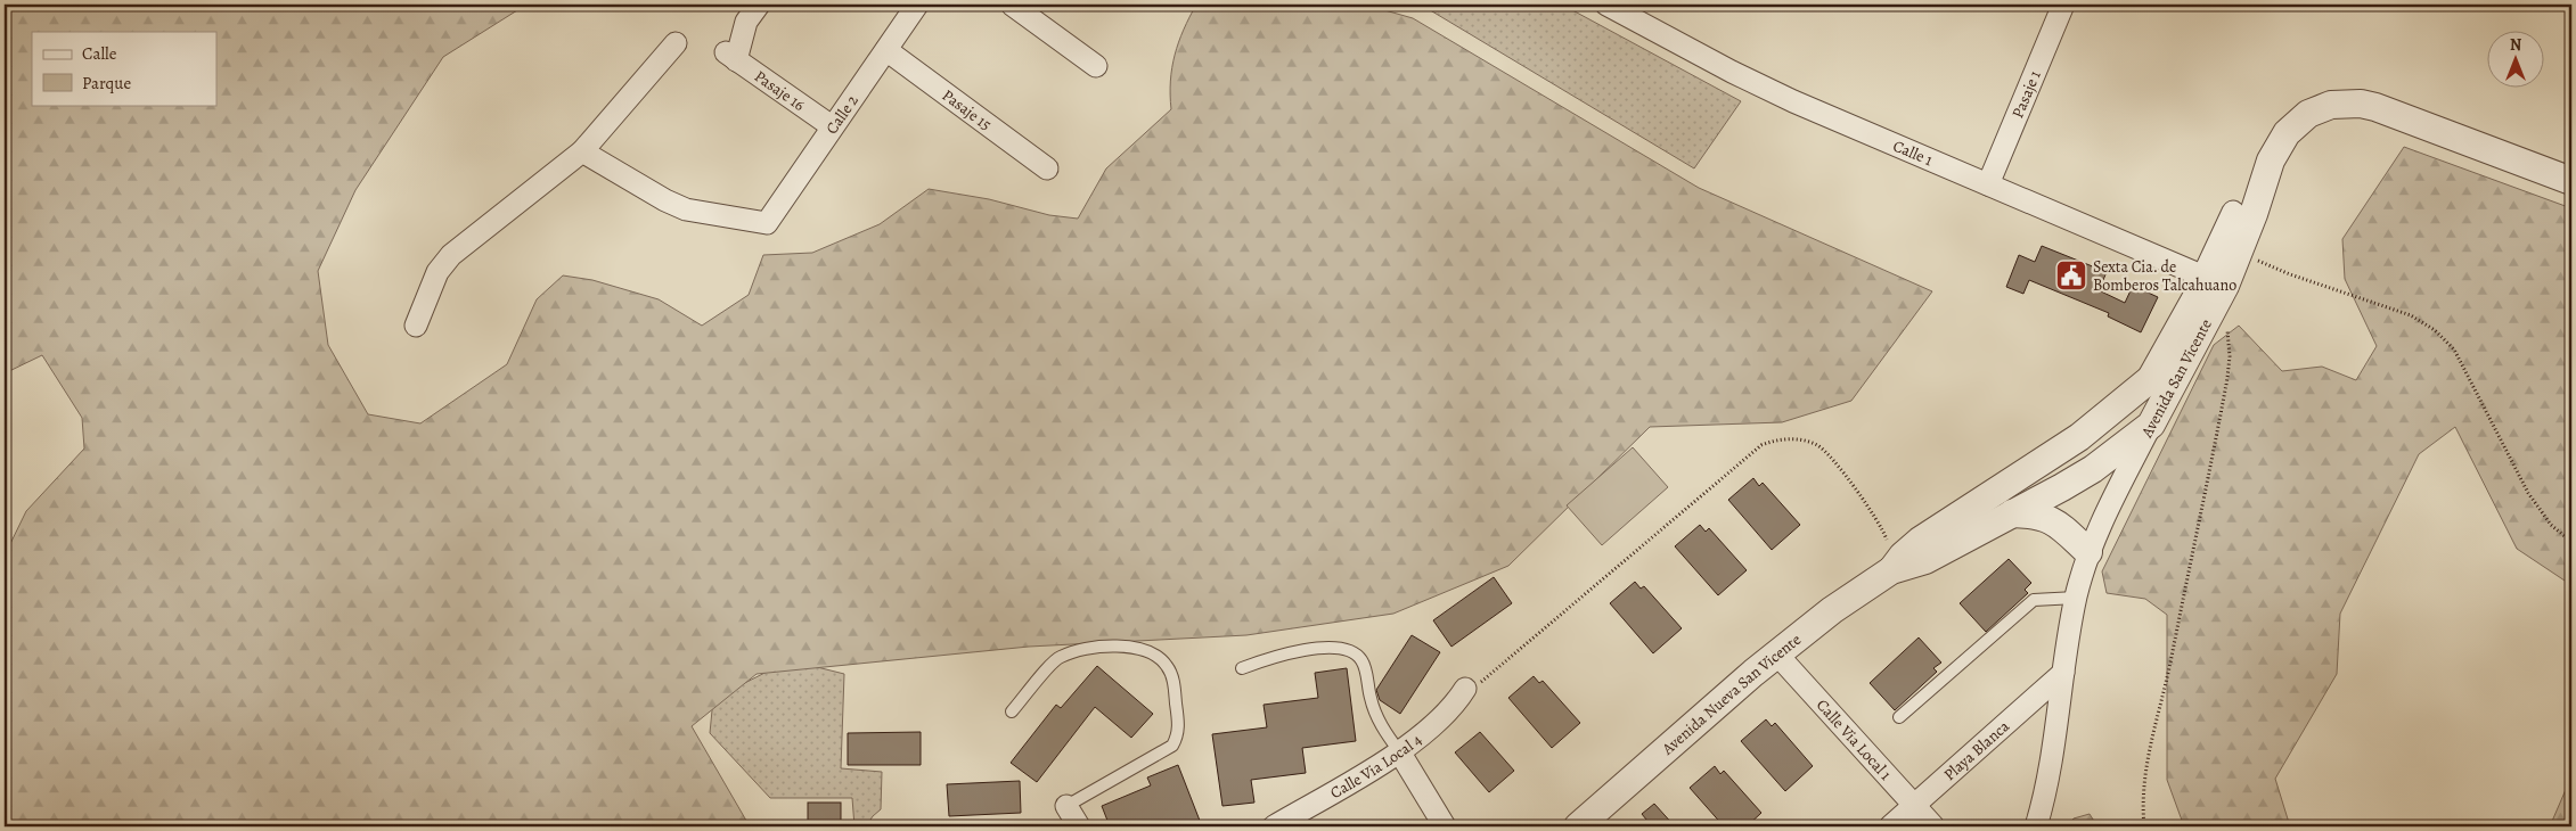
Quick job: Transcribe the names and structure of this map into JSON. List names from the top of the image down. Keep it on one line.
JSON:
{"streets":{"street":["Pasaje 16","Pasaje 1","Pasaje 15","Calle 2","Calle 1","Avenida San Vicente","Avenida Nueva San Vicente","Calle Via Local 1","Playa Blanca","Calle Via Local 4"]},"crossings":[["Pasaje 16","Calle 2"],["Pasaje 1","Calle 1"],["Pasaje 15","Calle 2"],["Calle 1","Avenida San Vicente"],["Avenida San Vicente","Avenida Nueva San Vicente"],["Avenida San Vicente","Playa Blanca"],["Avenida Nueva San Vicente","Calle Via Local 1"],["Calle Via Local 1","Playa Blanca"]],"places":{"public building":["Sexta Cia. de Bomberos Talcahuano"]},"legend":["Calle","Parque"],"north":"top"}
